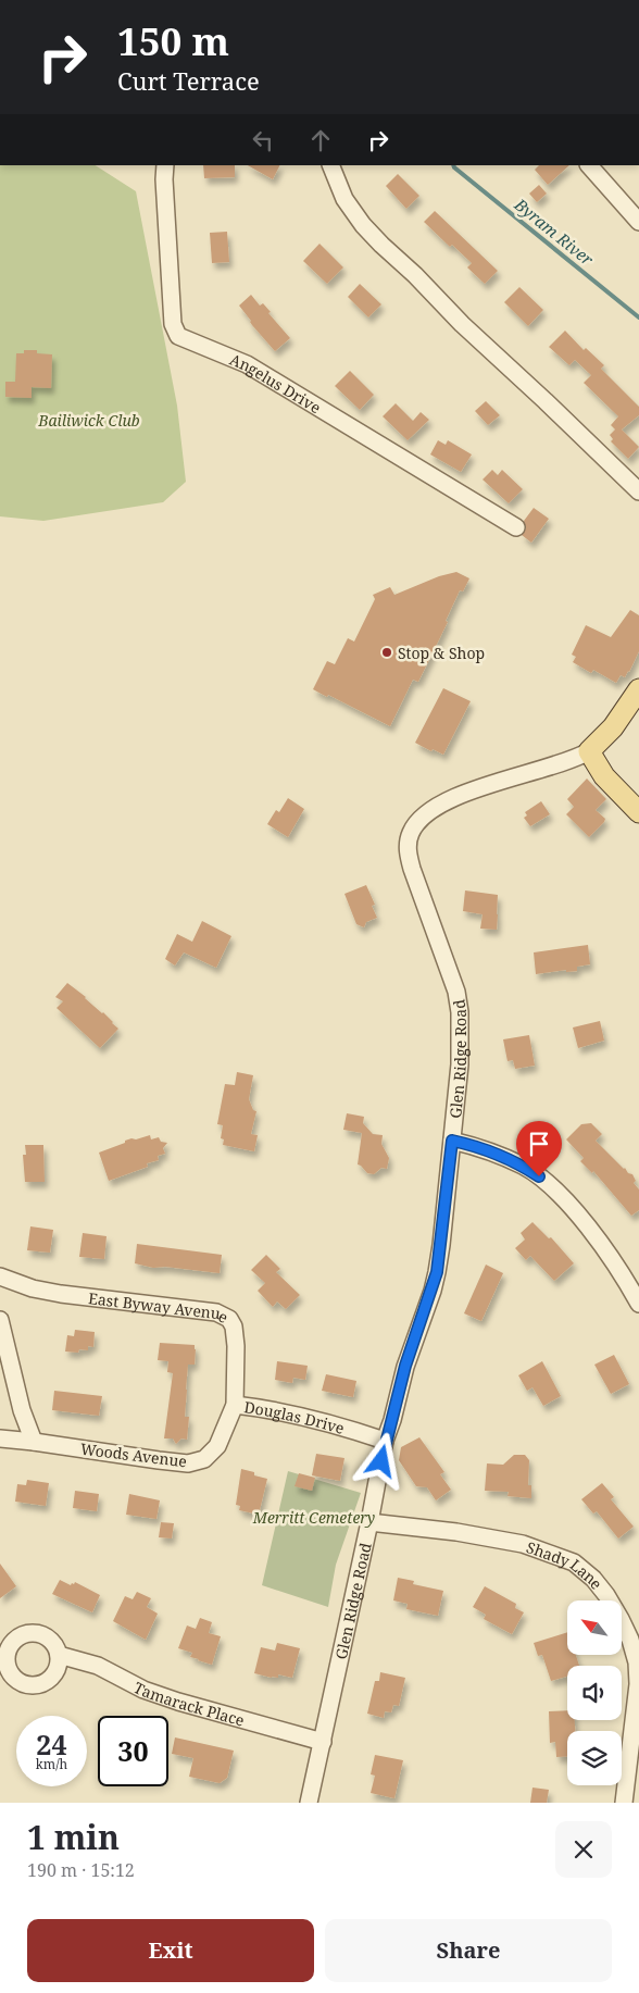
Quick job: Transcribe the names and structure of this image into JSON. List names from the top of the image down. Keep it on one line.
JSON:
{"streets":{"street":["Angelus Drive","Glen Ridge Road","East Byway Avenue","Douglas Drive","Woods Avenue","Shady Lane","Tamarack Place"]},"crossings":[["Glen Ridge Road","Douglas Drive"],["Glen Ridge Road","Shady Lane"],["Glen Ridge Road","Tamarack Place"],["East Byway Avenue","Douglas Drive"],["East Byway Avenue","Woods Avenue"],["Douglas Drive","Woods Avenue"]],"water":["Byram River"],"parks":["Bailiwick Club","Merritt Cemetery"],"places":["Stop & Shop"],"north":"top left","page":{"turn":["150 m","Curt Terrace"],"speed":"24 km/h","limit":"30","heading":["1 min","190 m · 15:12"],"buttons":["Exit","Share"]}}
